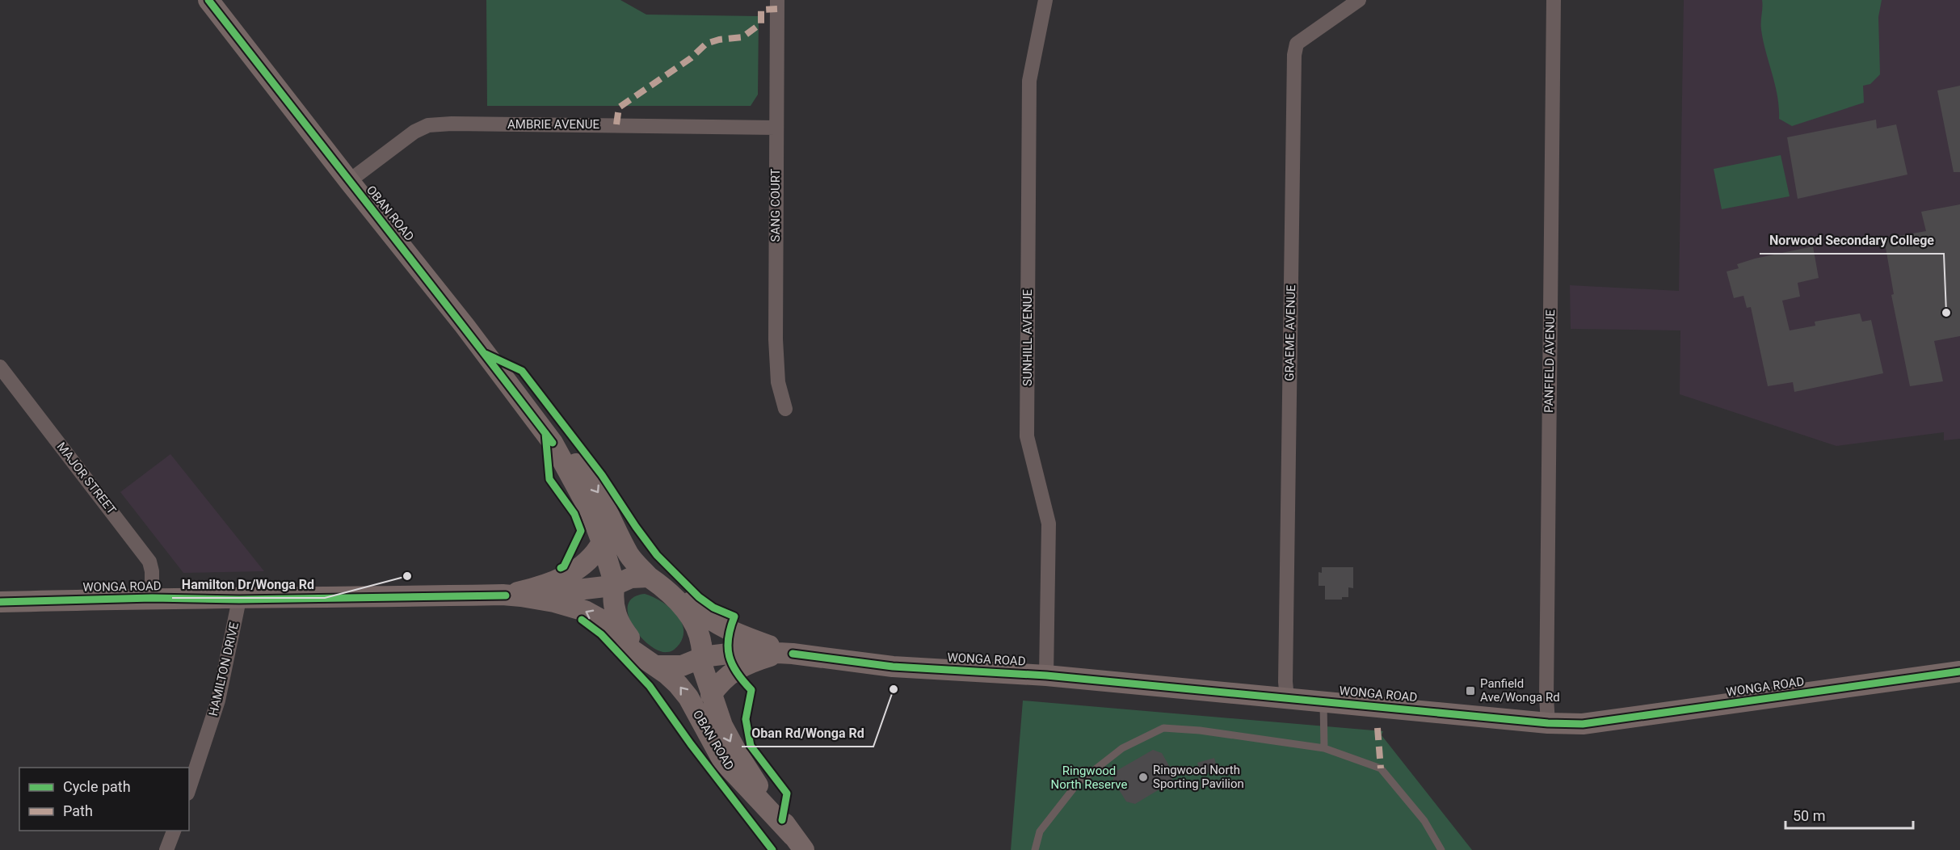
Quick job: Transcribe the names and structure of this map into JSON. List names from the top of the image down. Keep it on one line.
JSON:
{"streets":{"main road":["OBAN ROAD","WONGA ROAD"],"street":["AMBRIE AVENUE","SANG COURT","GRAEME AVENUE","SUNHILL AVENUE","PANFIELD AVENUE","MAJOR STREET","HAMILTON DRIVE"]},"crossings":[["AMBRIE AVENUE","SANG COURT"],["AMBRIE AVENUE","OBAN ROAD"],["OBAN ROAD","WONGA ROAD"],["GRAEME AVENUE","WONGA ROAD"],["SUNHILL AVENUE","WONGA ROAD"],["PANFIELD AVENUE","WONGA ROAD"],["MAJOR STREET","WONGA ROAD"],["WONGA ROAD","HAMILTON DRIVE"]],"parks":["Ringwood North Reserve"],"places":{"other":["Norwood Secondary College","Hamilton Dr/Wonga Rd","Oban Rd/Wonga Rd","Ringwood North Sporting Pavilion"],"transit":["Panfield Ave/Wonga Rd"]},"legend":["Cycle path","Path"],"scale_bar":"50 m"}
